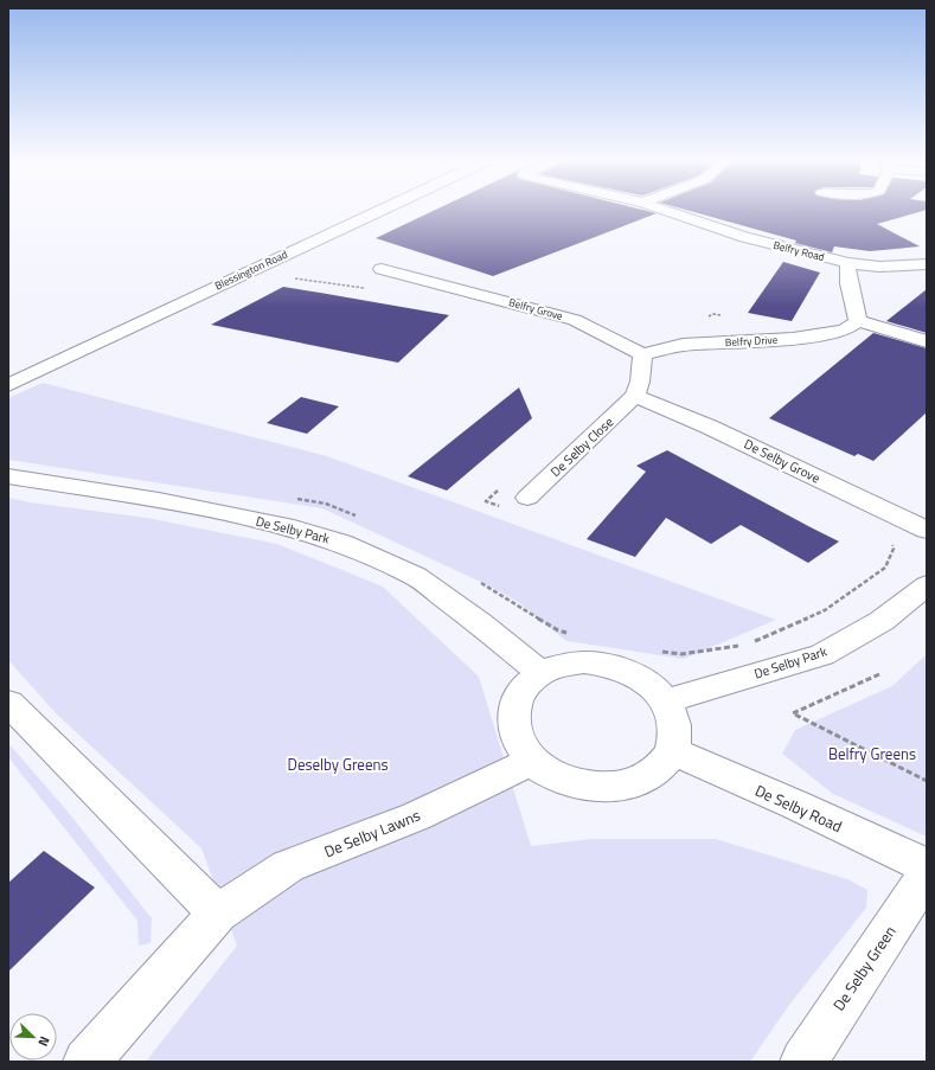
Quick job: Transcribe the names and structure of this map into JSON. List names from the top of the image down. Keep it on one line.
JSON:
{"streets":{"street":["Belfry Road","Blessington Road","Belfry Grove","Belfry Drive","De Selby Close","De Selby Grove","De Selby Park","De Selby Road","De Selby Lawns","De Selby Green"]},"crossings":[["Belfry Grove","Belfry Drive"],["De Selby Close","De Selby Grove"],["De Selby Park","De Selby Road"],["De Selby Park","De Selby Lawns"],["De Selby Road","De Selby Lawns"]],"parks":["Belfry Greens","Deselby Greens"],"north":"bottom right"}
